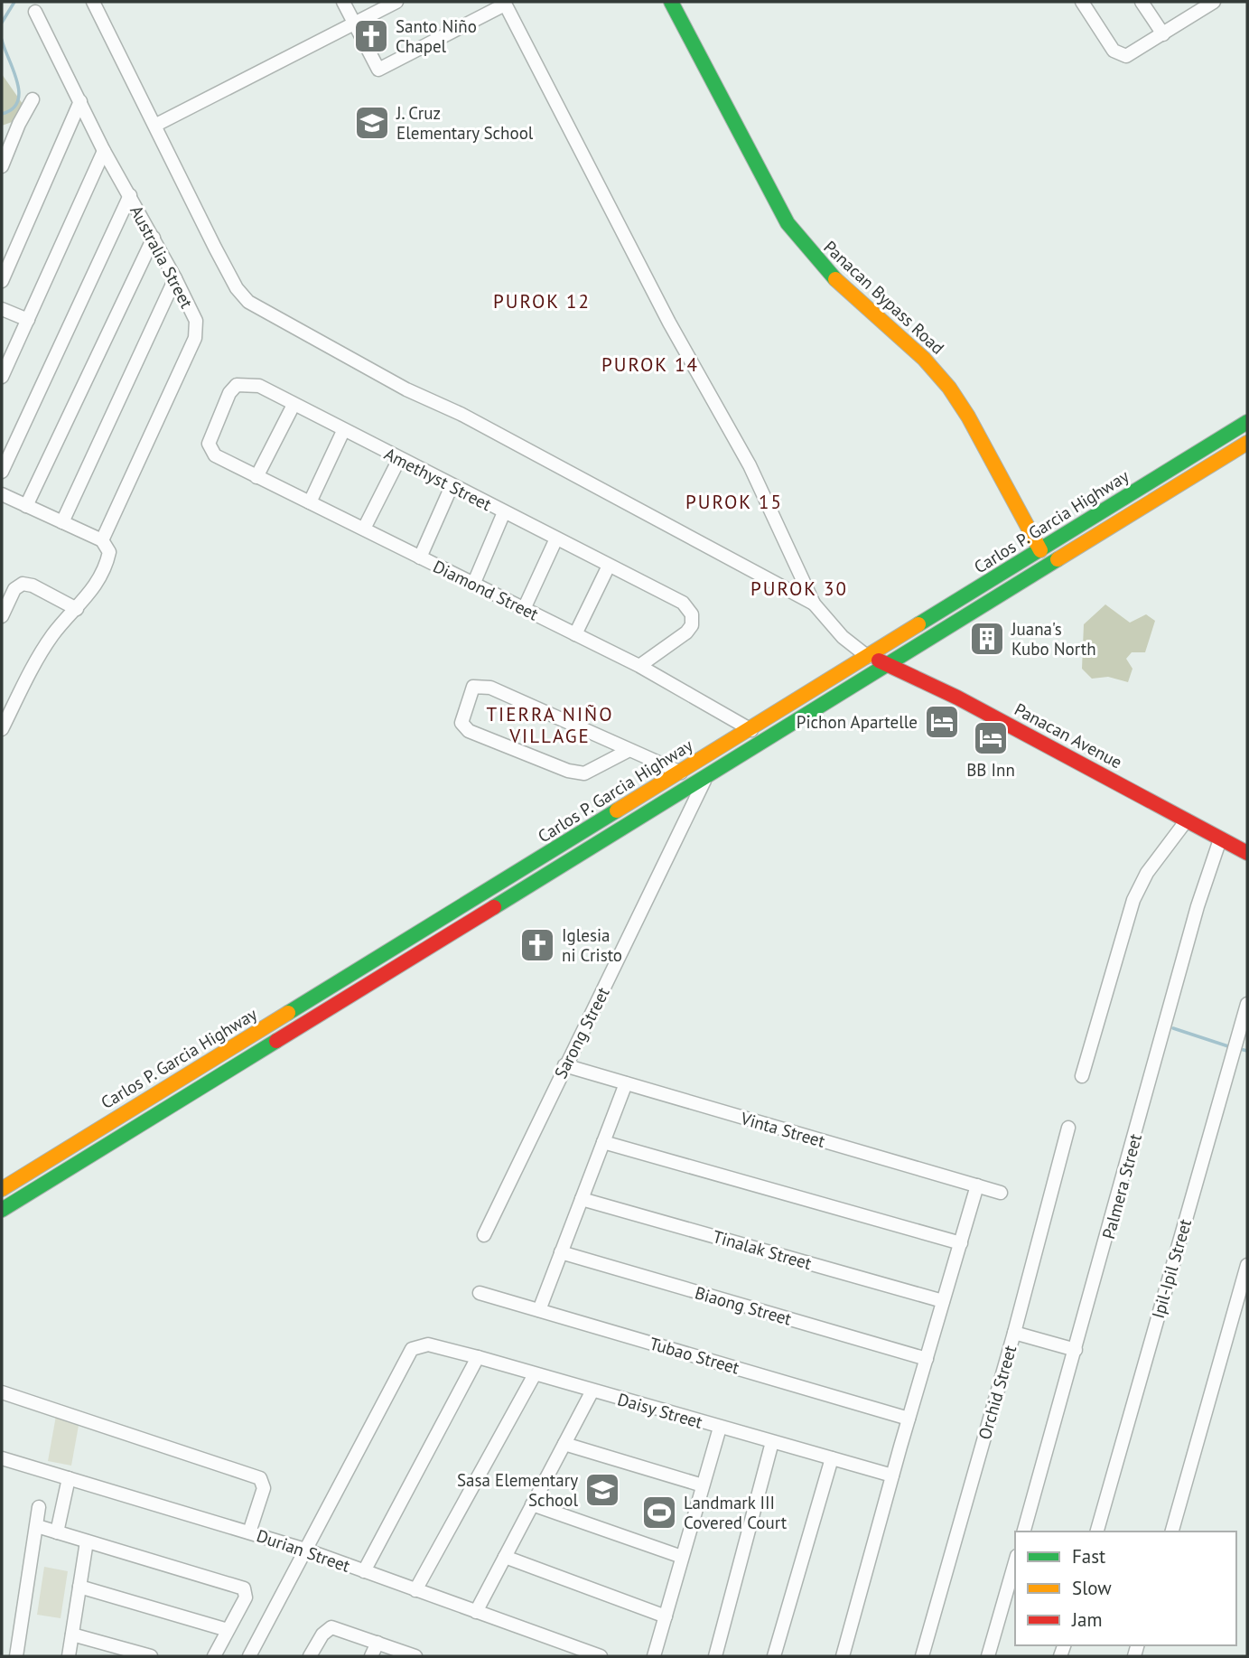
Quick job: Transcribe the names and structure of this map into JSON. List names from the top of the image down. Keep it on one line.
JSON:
{"streets":{"main road":["Panacan Bypass Road","Carlos P. Garcia Highway","Panacan Avenue"],"street":["Australia Street","Amethyst Street","Diamond Street","Sarong Street","Vinta Street","Palmera Street","Tinalak Street","Ipil-Ipil Street","Biaong Street","Tubao Street","Orchid Street","Daisy Street","Durian Street"]},"crossings":[["Panacan Bypass Road","Carlos P. Garcia Highway"],["Amethyst Street","Diamond Street"],["Carlos P. Garcia Highway","Diamond Street"],["Carlos P. Garcia Highway","Panacan Avenue"],["Carlos P. Garcia Highway","Sarong Street"],["Panacan Avenue","Palmera Street"],["Sarong Street","Vinta Street"],["Daisy Street","Durian Street"]],"districts":["PUROK 12","PUROK 14","PUROK 15","PUROK 30","TIERRA NIÑO VILLAGE"],"places":{"church":["Santo Niño Chapel","Iglesia ni Cristo"],"school or university":["J. Cruz Elementary School","Sasa Elementary School"],"building":["Juana's Kubo North"],"hotel":["Pichon Apartelle","BB Inn"],"sports":["Landmark III Covered Court"]},"legend":["Fast","Slow","Jam"]}
